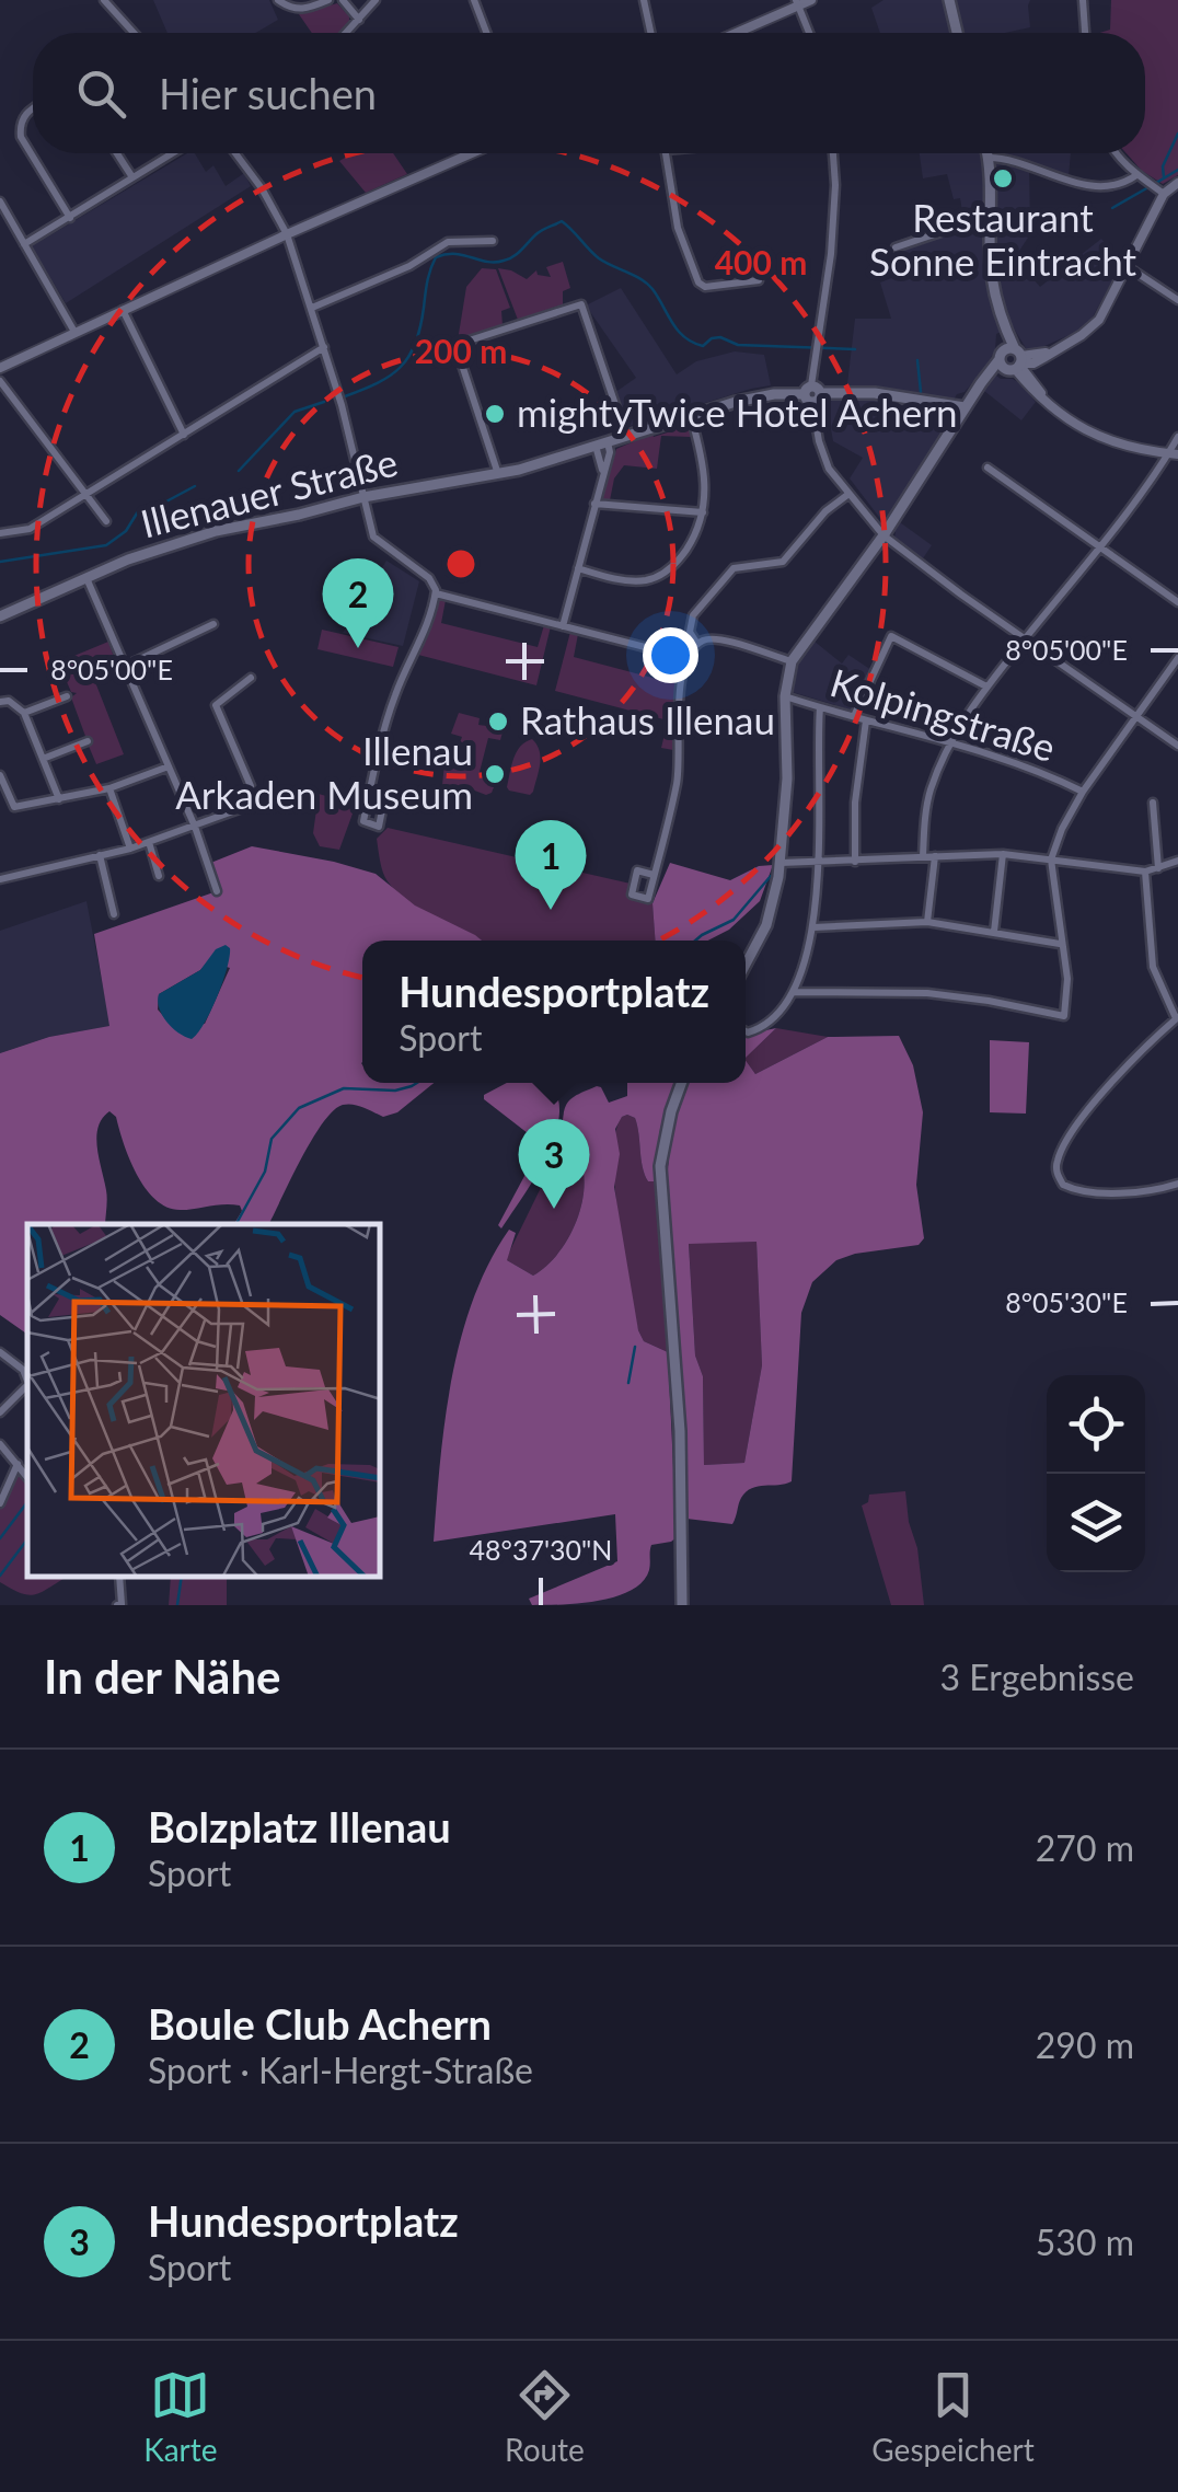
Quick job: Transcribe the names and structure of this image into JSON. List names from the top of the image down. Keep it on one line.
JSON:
{"streets":{"main road":["Illenauer Straße"],"street":["Kolpingstraße"]},"places":["Restaurant Sonne Eintracht","mightyTwice Hotel Achern","Rathaus Illenau","Illenau Arkaden Museum"],"page":{"search":"Hier suchen","pins":["2","1","3"],"popup":["Hundesportplatz","Sport"],"heading":["In der Nähe","3 Ergebnisse"],"list":[{"mark":"1","name":"Bolzplatz Illenau","note":"Sport","value":"270 m"},{"mark":"2","name":"Boule Club Achern","note":"Sport · Karl-Hergt-Straße","value":"290 m"},{"mark":"3","name":"Hundesportplatz","note":"Sport","value":"530 m"}],"nav":["Karte","Route","Gespeichert"]},"coordinates":["8°05'00\"E","8°05'30\"E","48°37'30\"N"],"rings":["400 m","200 m"]}
